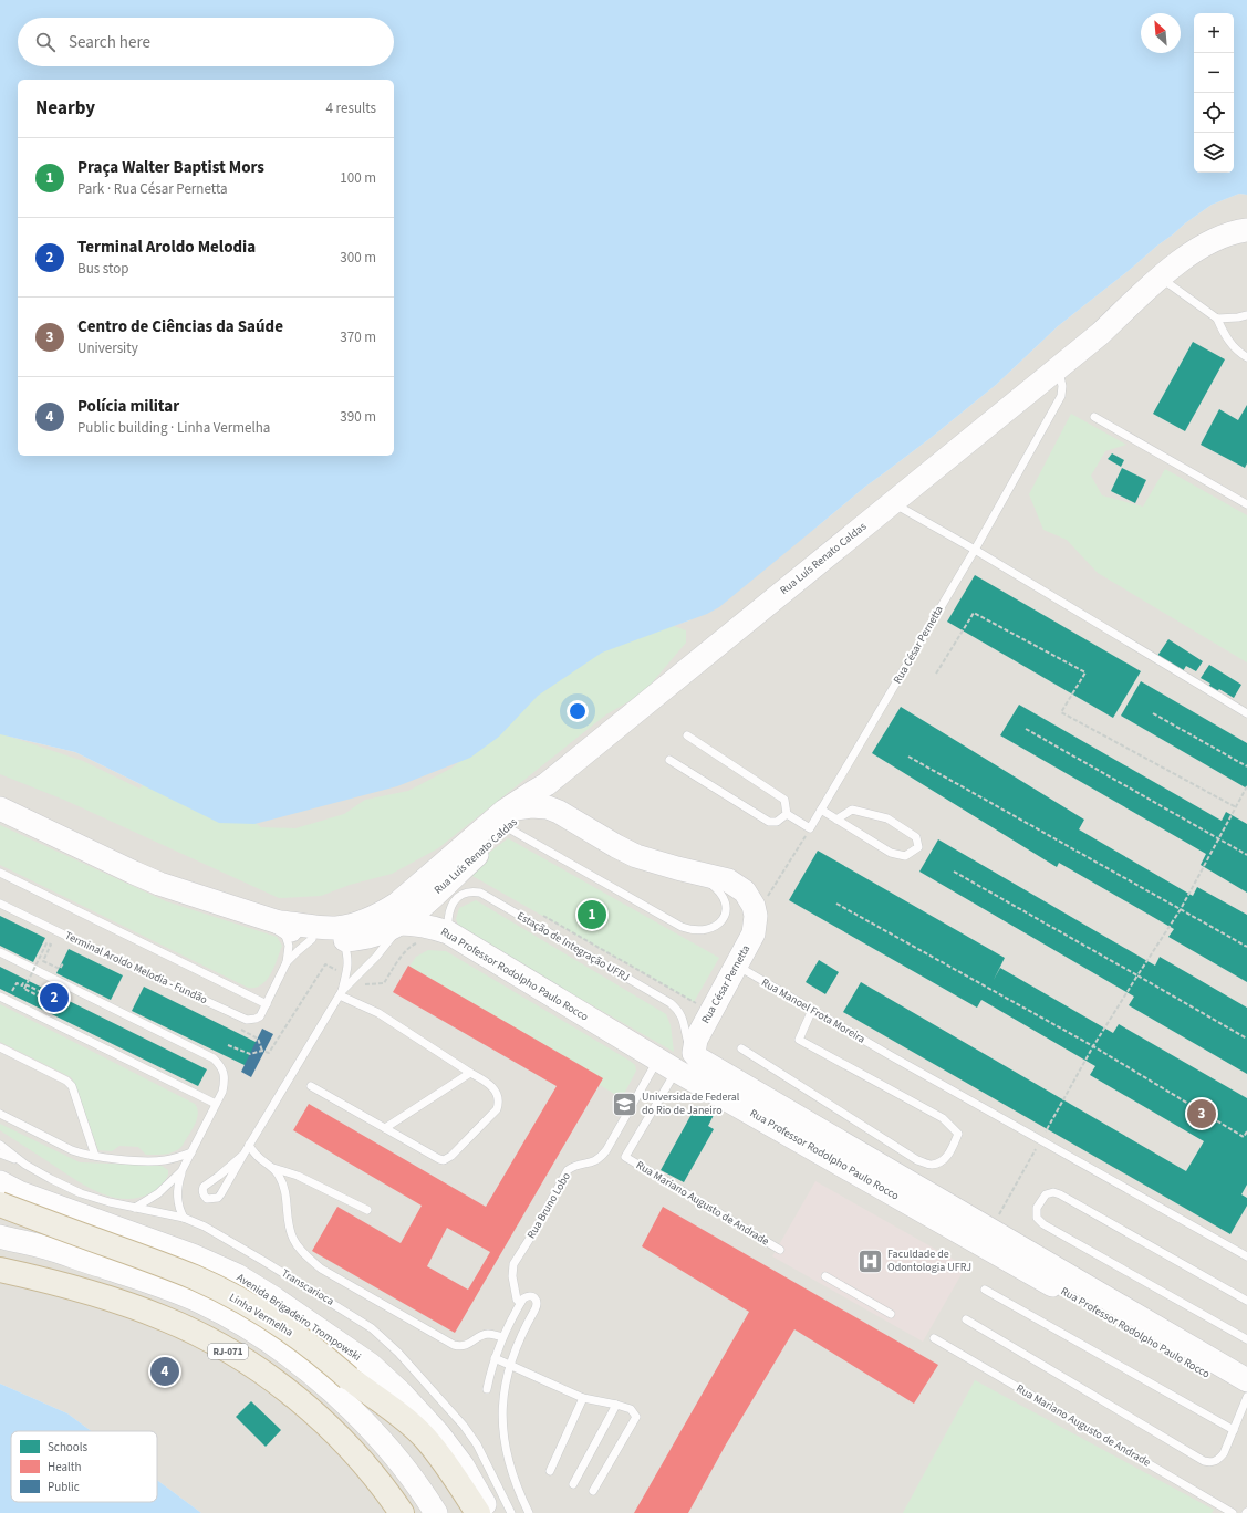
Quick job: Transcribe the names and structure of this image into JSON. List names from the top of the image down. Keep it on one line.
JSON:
{"streets":{"highway":["Linha Vermelha","RJ-071"],"street":["Rua Luís Renato Caldas","Rua César Pernetta","Rua Professor Rodolpho Paulo Rocco","Avenida Brigadeiro Trompowski"],"lane":["Estação de Integração UFRJ","Terminal Aroldo Melodia - Fundão","Rua Manoel Frota Moreira","Rua Mariano Augusto de Andrade","Rua Bruno Lobo","Transcarioca"]},"crossings":[["Rua Luís Renato Caldas","Rua César Pernetta"],["Rua Luís Renato Caldas","Terminal Aroldo Melodia - Fundão"],["Rua Luís Renato Caldas","Rua Professor Rodolpho Paulo Rocco"],["Rua César Pernetta","Estação de Integração UFRJ"],["Rua César Pernetta","Rua Professor Rodolpho Paulo Rocco"],["Rua César Pernetta","Rua Manoel Frota Moreira"],["Estação de Integração UFRJ","Rua Professor Rodolpho Paulo Rocco"],["Rua Professor Rodolpho Paulo Rocco","Rua Mariano Augusto de Andrade"],["Rua Professor Rodolpho Paulo Rocco","Rua Bruno Lobo"],["Rua Mariano Augusto de Andrade","Rua Bruno Lobo"]],"places":{"school or university":["Universidade Federal do Rio de Janeiro"],"hospital":["Faculdade de Odontologia UFRJ"]},"legend":["Schools","Health","Public"],"north":"top left","page":{"map_buttons":["+","−"],"search":"Search here","heading":["Nearby","4 results"],"list":[{"mark":"1","name":"Praça Walter Baptist Mors","note":"Park · Rua César Pernetta","value":"100 m"},{"mark":"2","name":"Terminal Aroldo Melodia","note":"Bus stop","value":"300 m"},{"mark":"3","name":"Centro de Ciências da Saúde","note":"University","value":"370 m"},{"mark":"4","name":"Polícia militar","note":"Public building · Linha Vermelha","value":"390 m"}],"pins":["1","2","3","4"]}}
